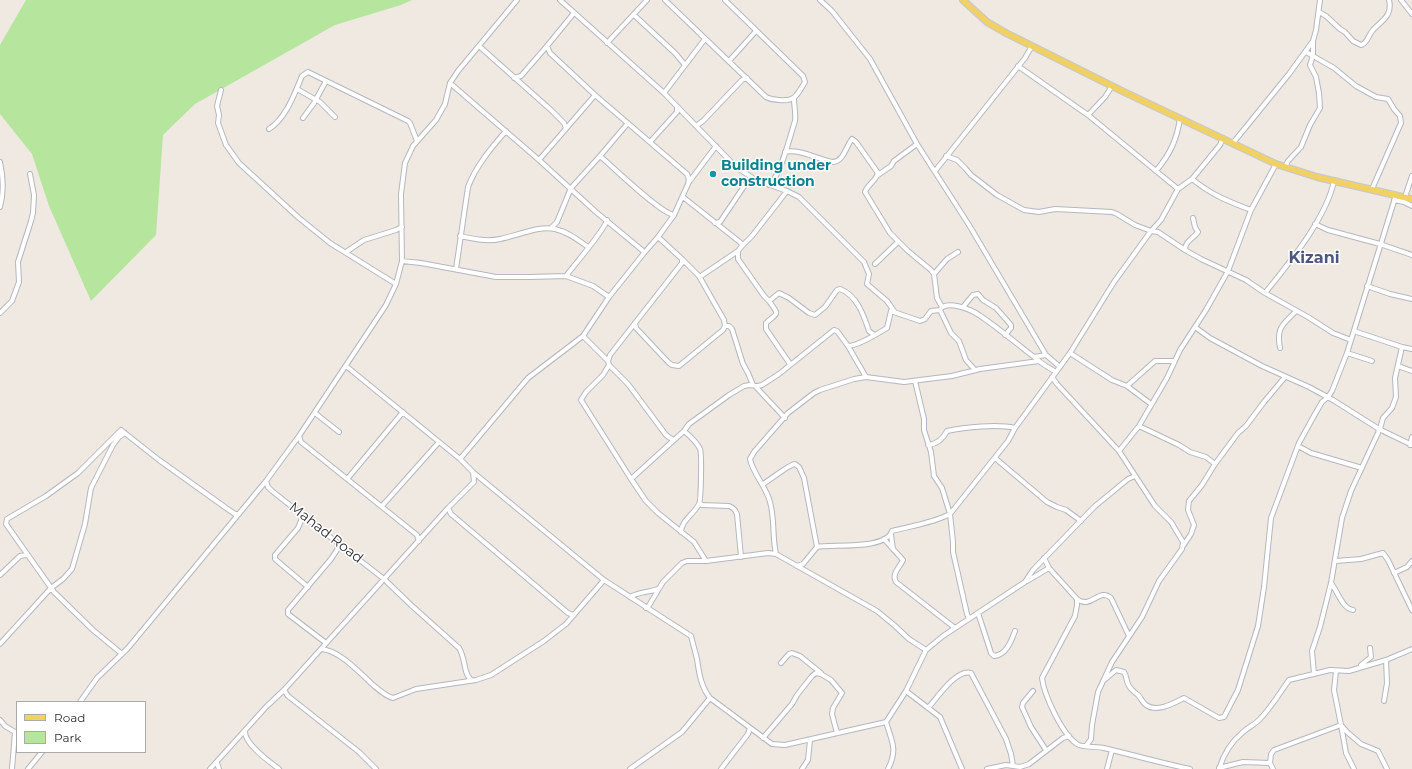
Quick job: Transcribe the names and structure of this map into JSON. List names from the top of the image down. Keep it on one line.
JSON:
{"streets":{"street":["Mahad Road"]},"districts":["Kizani"],"places":["Building under construction"],"legend":["Road","Park"]}
